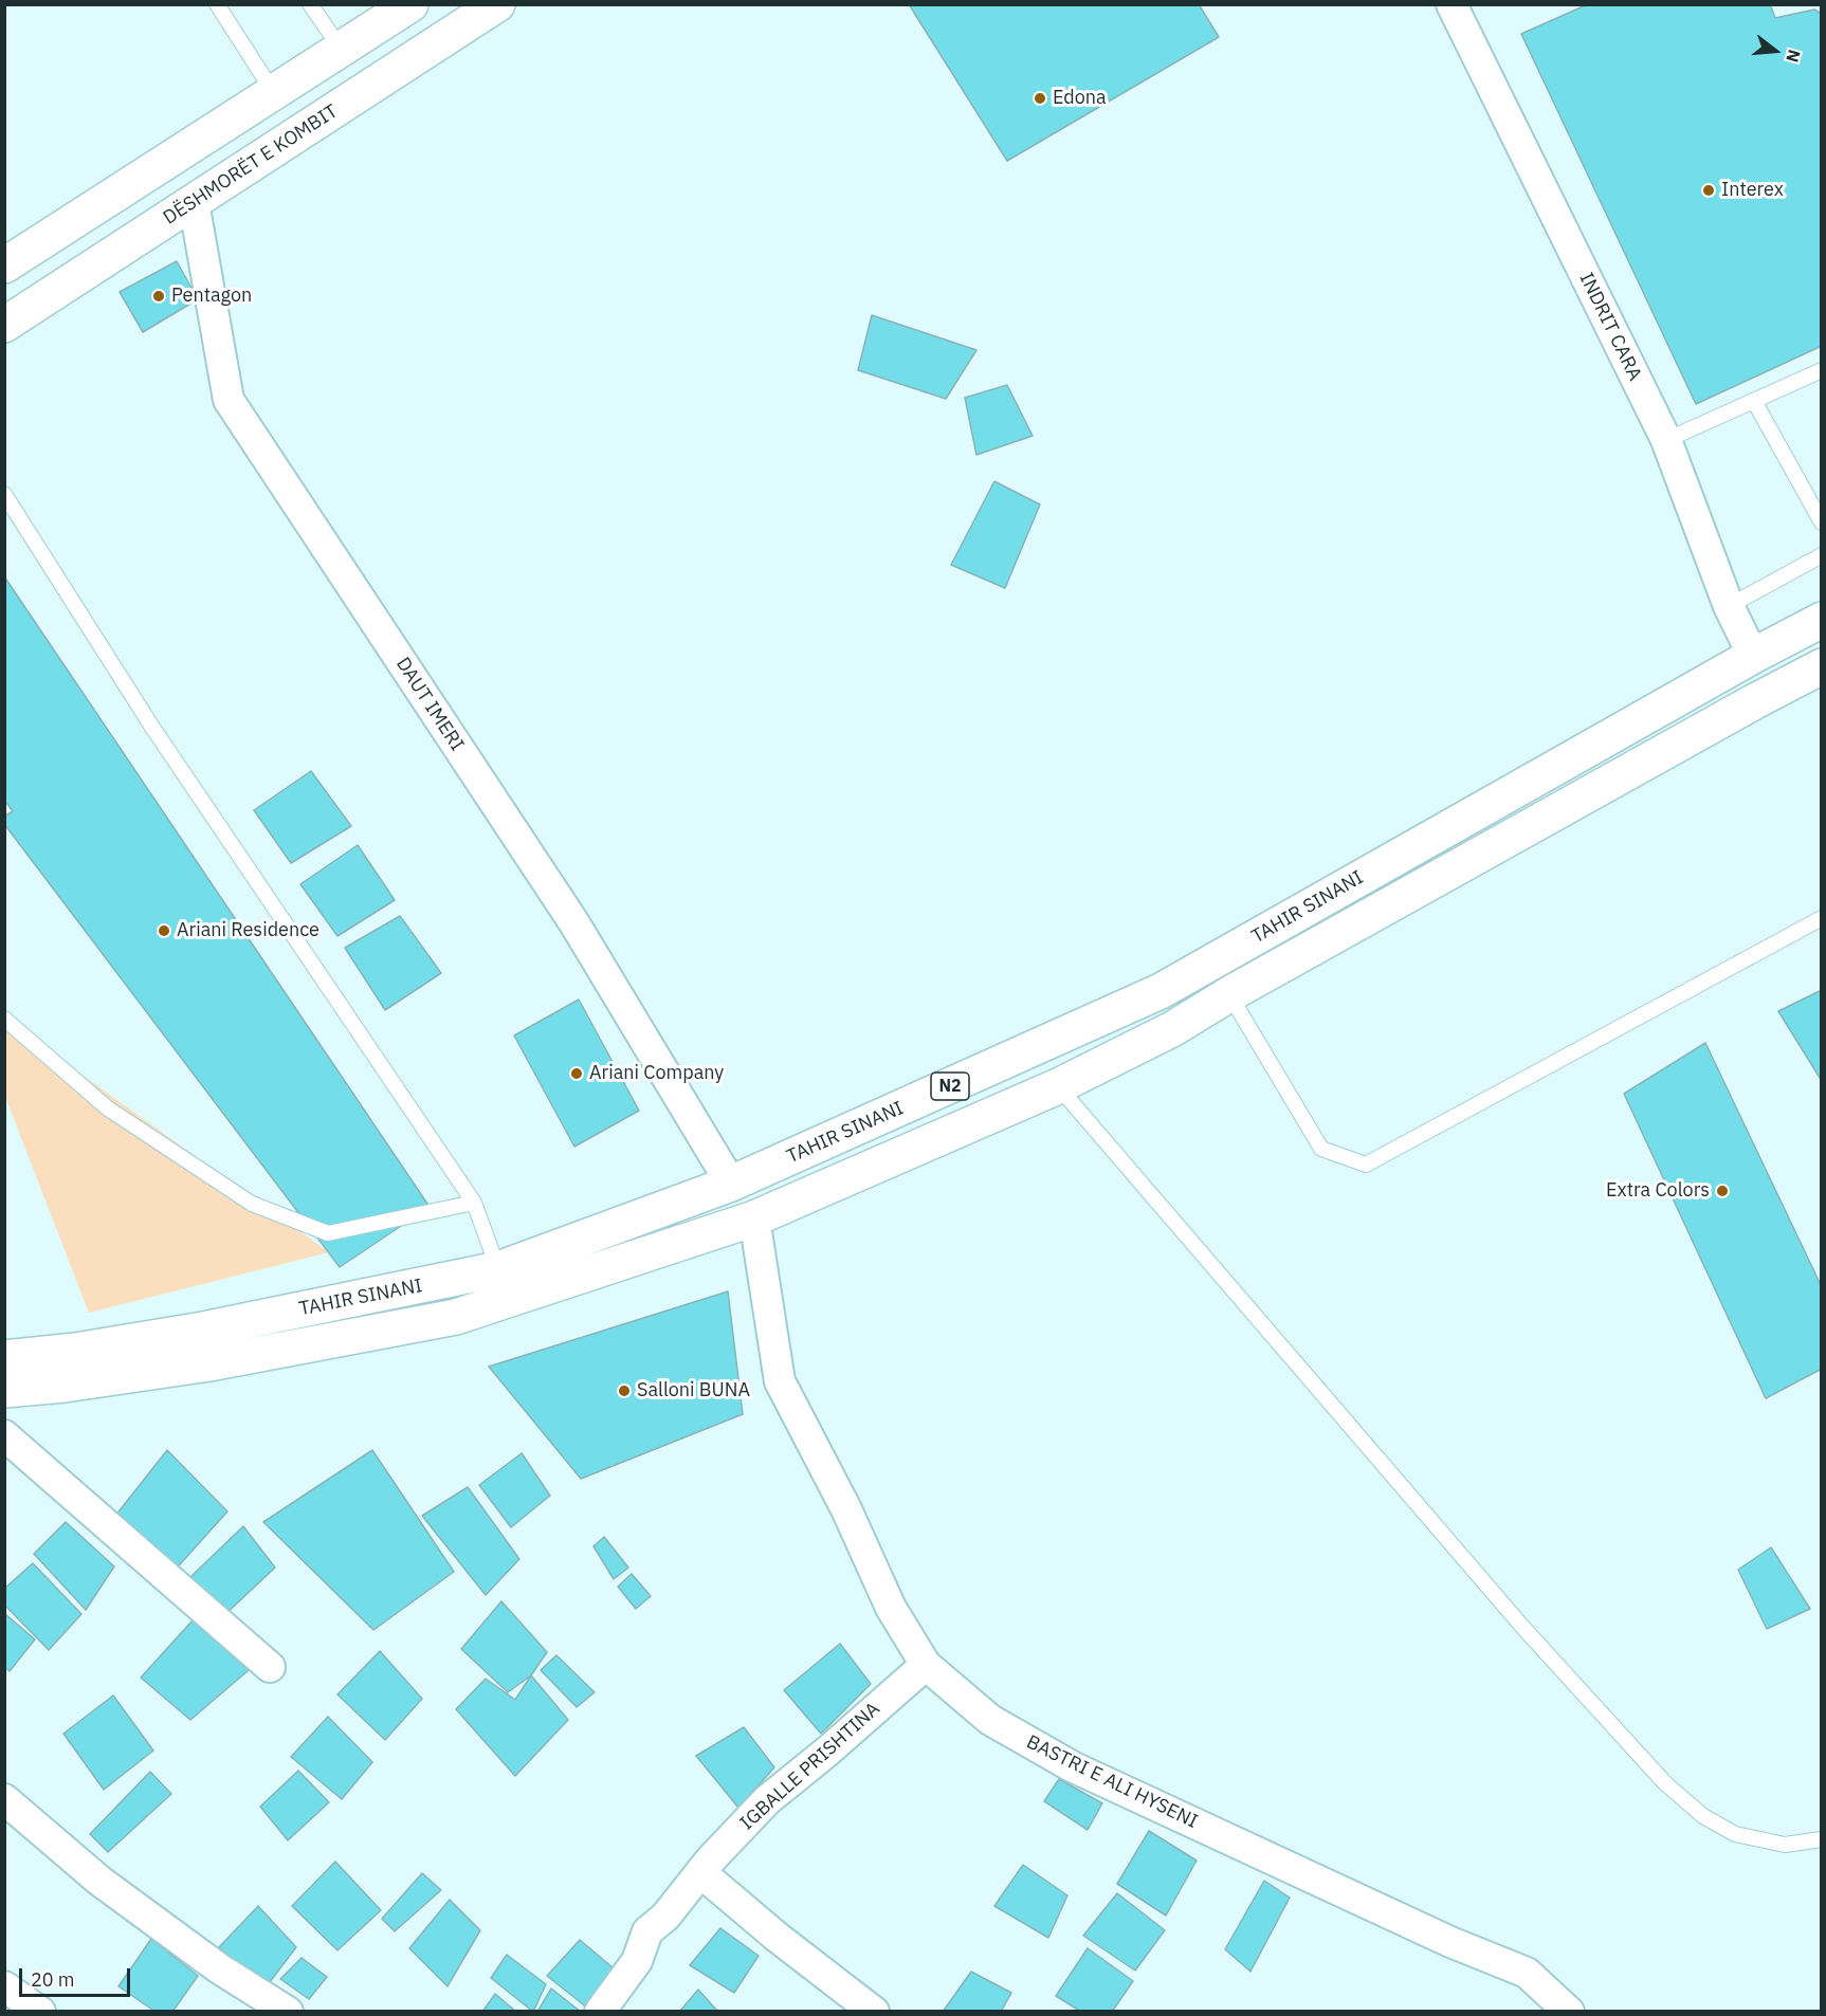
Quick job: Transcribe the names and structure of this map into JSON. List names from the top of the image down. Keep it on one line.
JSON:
{"streets":{"main road":["DËSHMORËT E KOMBIT","TAHIR SINANI","N2"],"street":["INDRIT CARA","DAUT IMERI","IGBALLE PRISHTINA","BASTRI E ALI HYSENI"]},"crossings":[["DËSHMORËT E KOMBIT","DAUT IMERI"],["INDRIT CARA","TAHIR SINANI"],["DAUT IMERI","TAHIR SINANI"],["TAHIR SINANI","BASTRI E ALI HYSENI"],["IGBALLE PRISHTINA","BASTRI E ALI HYSENI"]],"places":["Edona","Interex","Pentagon","Ariani Residence","Ariani Company","Extra Colors","Salloni BUNA"],"scale_bar":"20 m","north":"right"}
